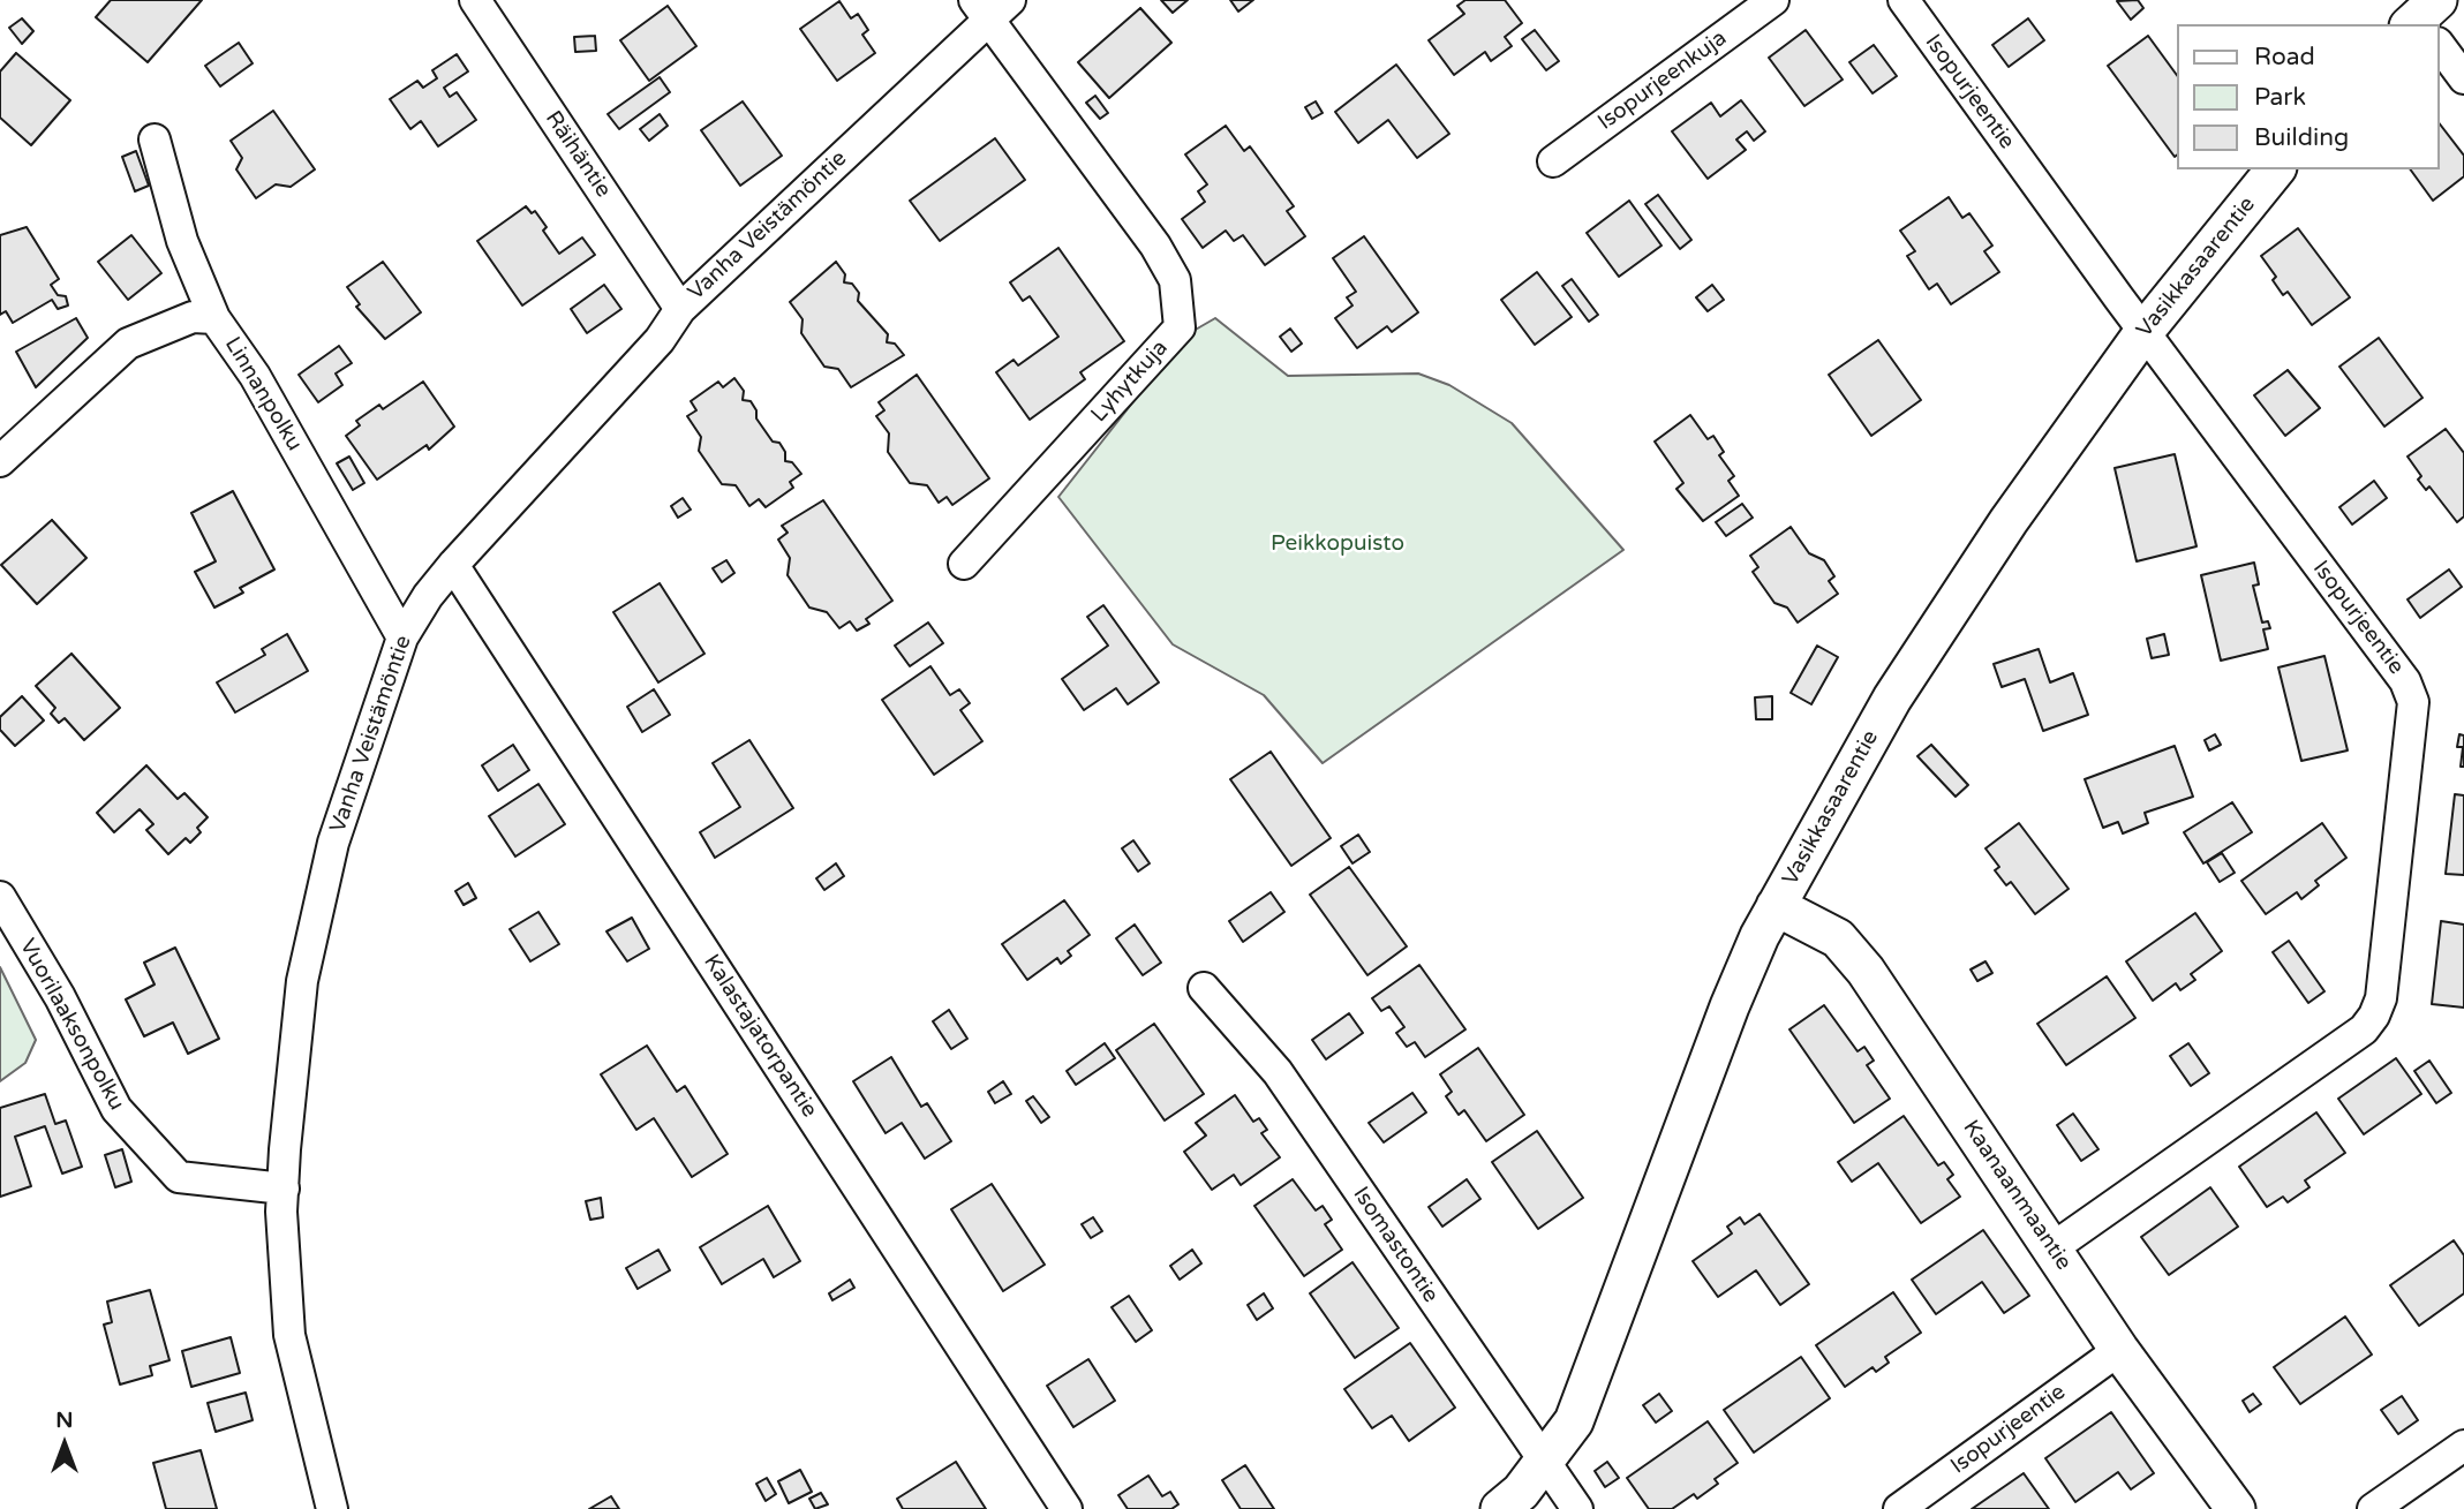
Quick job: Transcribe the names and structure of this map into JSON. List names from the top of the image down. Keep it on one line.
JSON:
{"streets":{"street":["Isopurjeenkuja","Isopurjeentie","Räihäntie","Vanha Veistämöntie","Vasikkasaarentie","Lyhytkuja","Linnanpolku","Vuorilaaksonpolku","Kalastajatorpantie","Kaanaanmaantie","Isomastontie"]},"crossings":[["Isopurjeentie","Vasikkasaarentie"],["Isopurjeentie","Kaanaanmaantie"],["Räihäntie","Vanha Veistämöntie"],["Vanha Veistämöntie","Lyhytkuja"],["Vanha Veistämöntie","Linnanpolku"],["Vanha Veistämöntie","Vuorilaaksonpolku"],["Vanha Veistämöntie","Kalastajatorpantie"],["Vasikkasaarentie","Kaanaanmaantie"],["Vasikkasaarentie","Isomastontie"]],"parks":["Peikkopuisto"],"legend":["Road","Park","Building"],"north":"top"}
